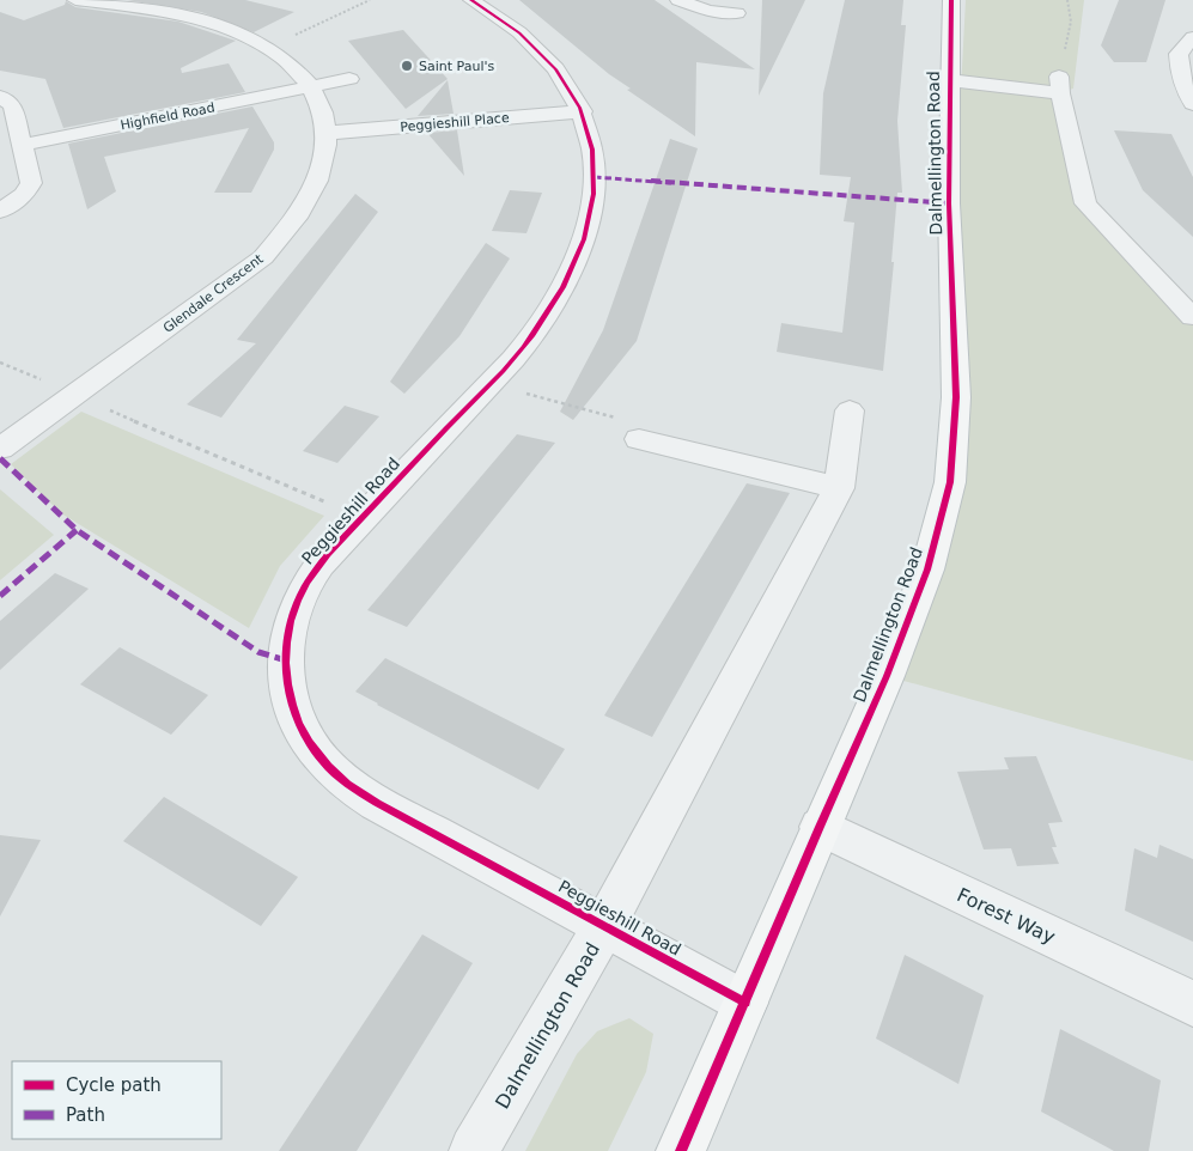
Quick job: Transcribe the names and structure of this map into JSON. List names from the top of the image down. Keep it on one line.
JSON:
{"streets":{"main road":["Dalmellington Road"],"street":["Highfield Road","Peggieshill Place","Glendale Crescent","Peggieshill Road","Forest Way"]},"crossings":[["Highfield Road","Glendale Crescent"],["Peggieshill Place","Glendale Crescent"],["Peggieshill Place","Peggieshill Road"],["Dalmellington Road","Peggieshill Road"],["Dalmellington Road","Forest Way"]],"places":["Saint Paul's"],"legend":["Cycle path","Path"]}
